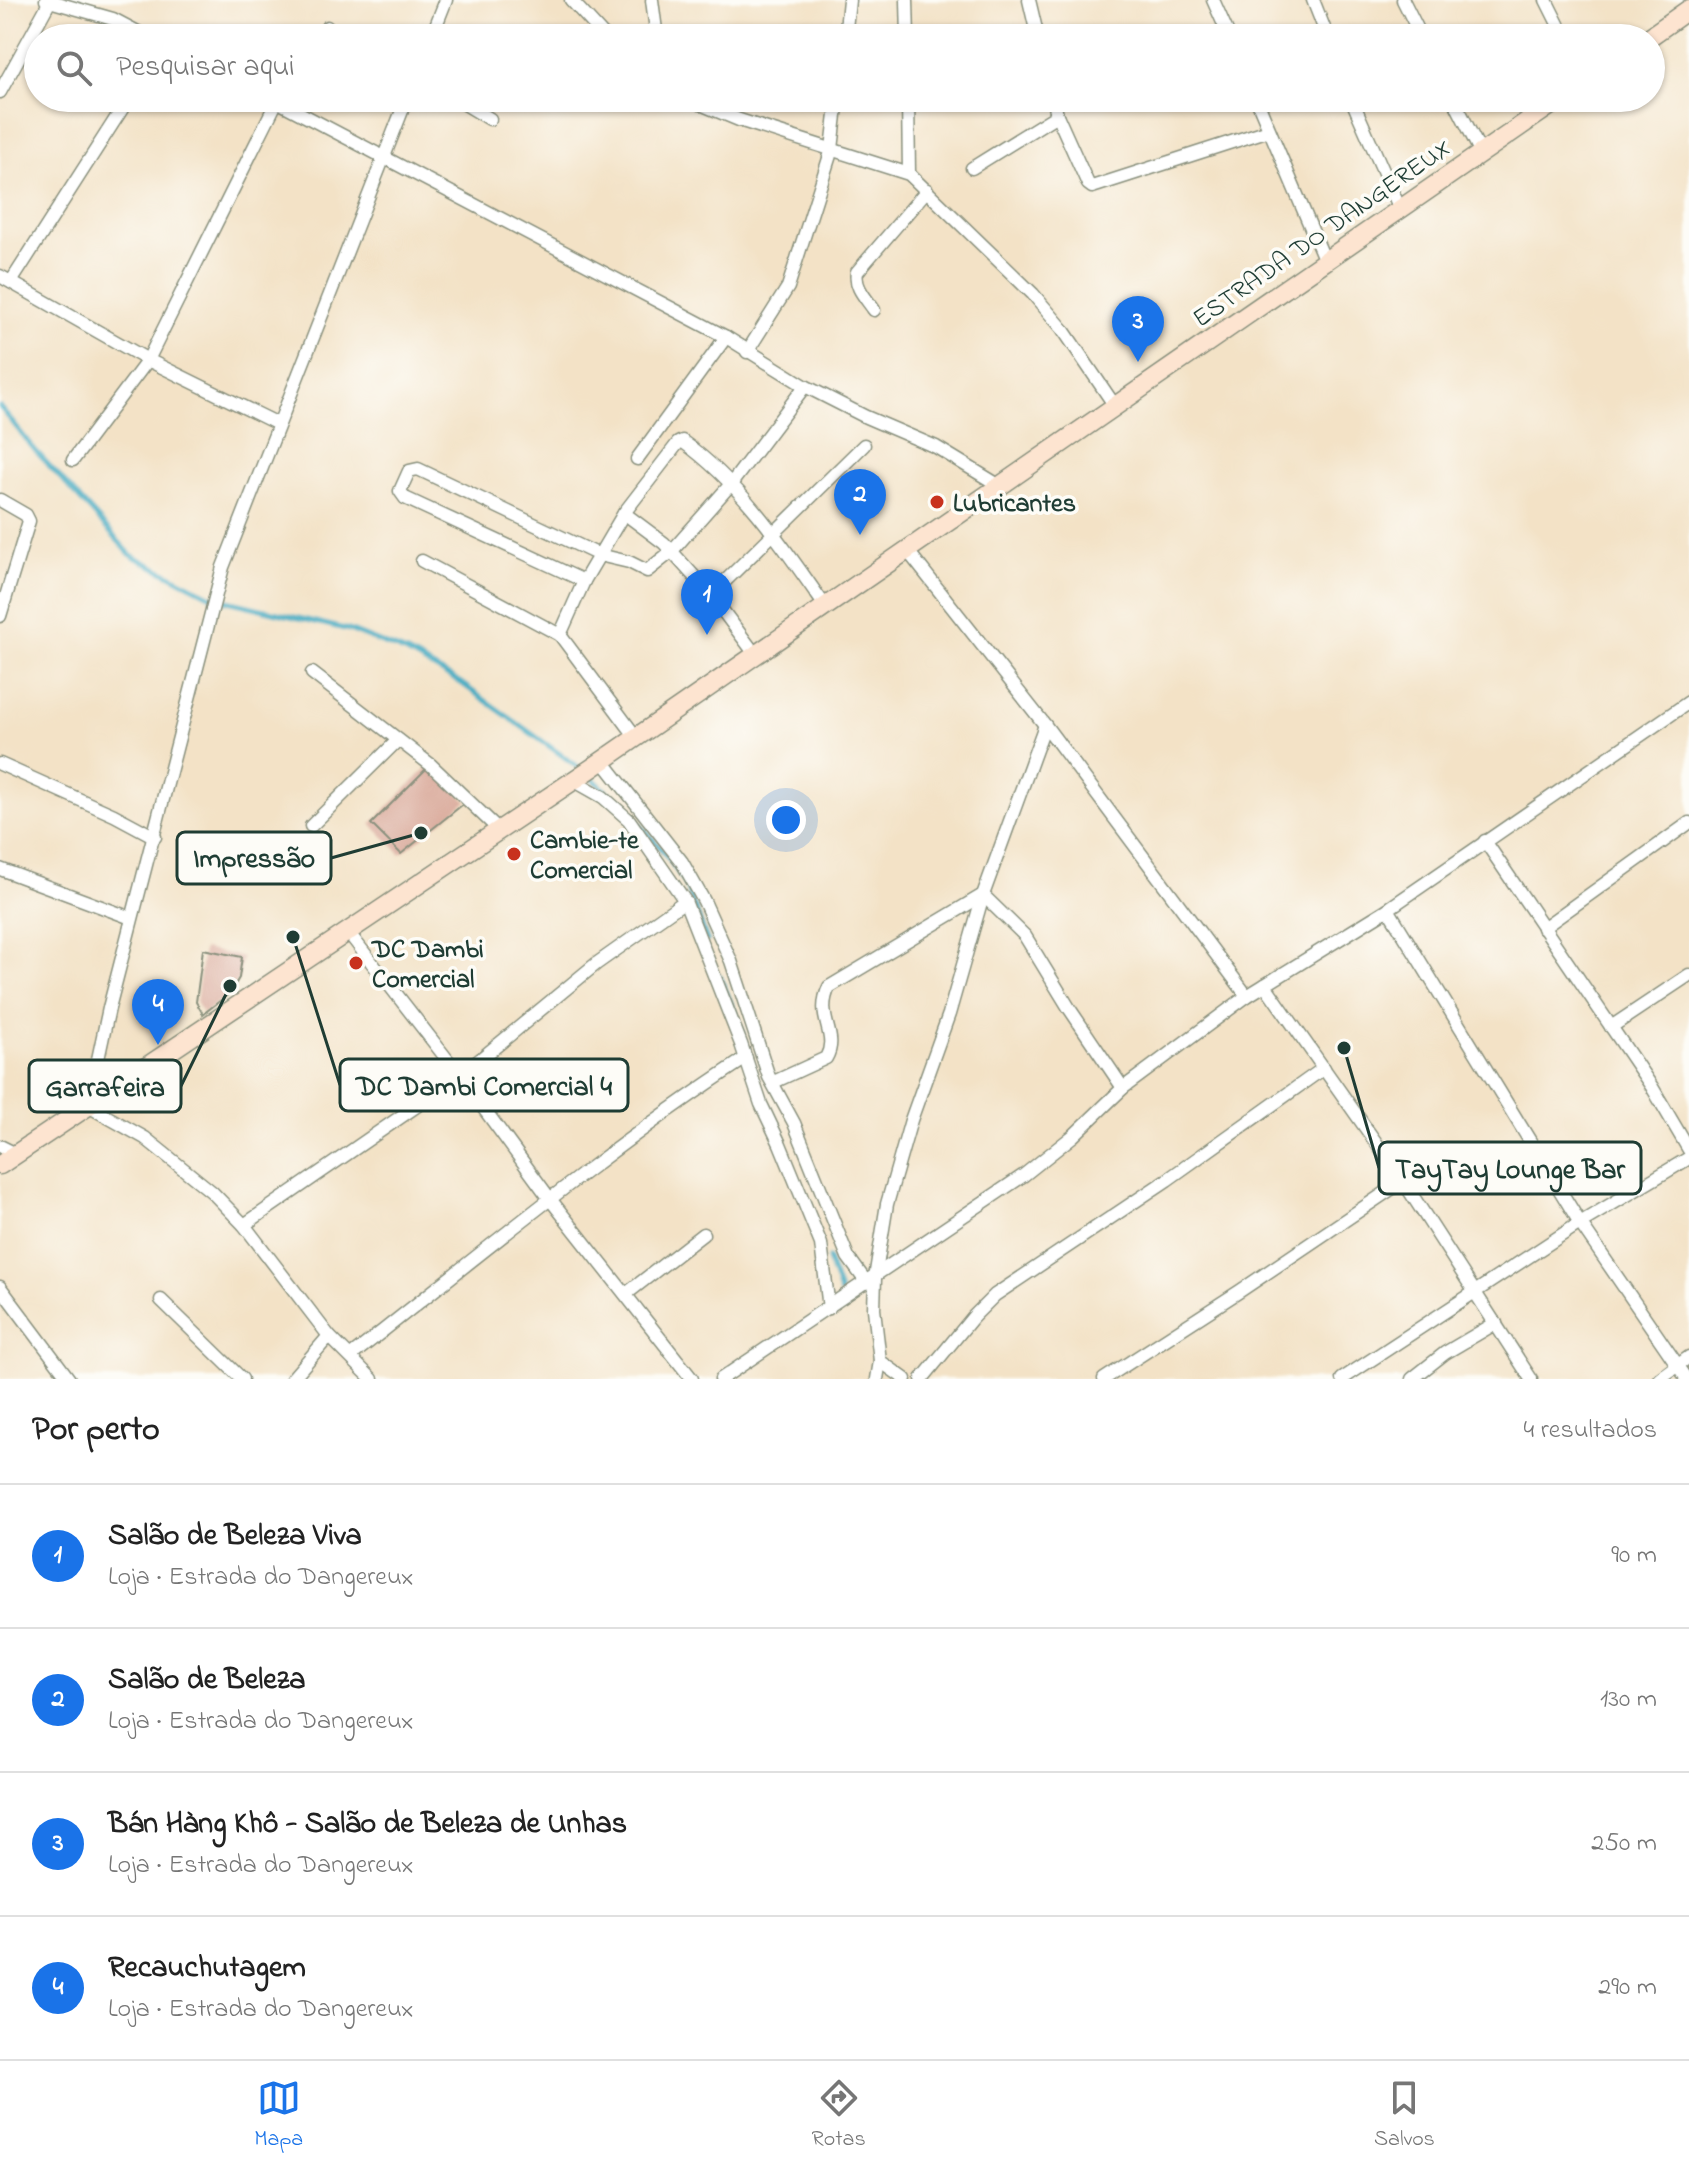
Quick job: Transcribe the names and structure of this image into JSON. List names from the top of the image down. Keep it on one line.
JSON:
{"streets":{"main road":["ESTRADA DO DANGEREUX"]},"places":["Lubricantes","Impressão","Cambie-te Comercial","DC Dambi Comercial 4","DC Dambi Comercial","Garrafeira","TayTay Lounge Bar"],"page":{"search":"Pesquisar aqui","pins":["3","2","1","4"],"heading":["Por perto","4 resultados"],"list":[{"mark":"1","name":"Salão de Beleza Viva","note":"Loja · Estrada do Dangereux","value":"90 m"},{"mark":"2","name":"Salão de Beleza","note":"Loja · Estrada do Dangereux","value":"130 m"},{"mark":"3","name":"Bán Hàng Khô - Salão de Beleza de Unhas","note":"Loja · Estrada do Dangereux","value":"250 m"},{"mark":"4","name":"Recauchutagem","note":"Loja · Estrada do Dangereux","value":"290 m"}],"nav":["Mapa","Rotas","Salvos"]}}
